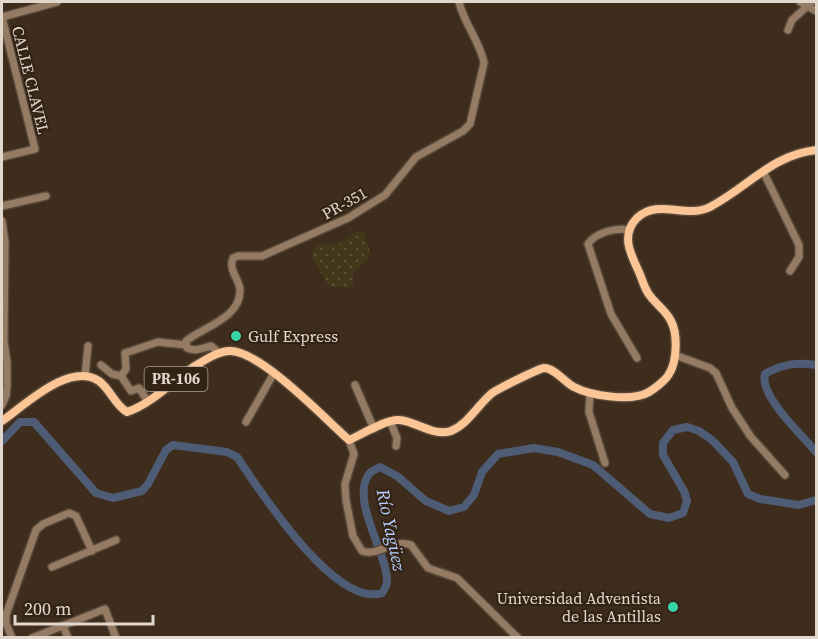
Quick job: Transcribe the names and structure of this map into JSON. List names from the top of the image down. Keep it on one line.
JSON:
{"streets":{"main road":["PR-106"],"street":["CALLE CLAVEL","PR-351"]},"water":["Río Yagüez"],"places":["Gulf Express","Universidad Adventista de las Antillas"],"scale_bar":"200 m"}
